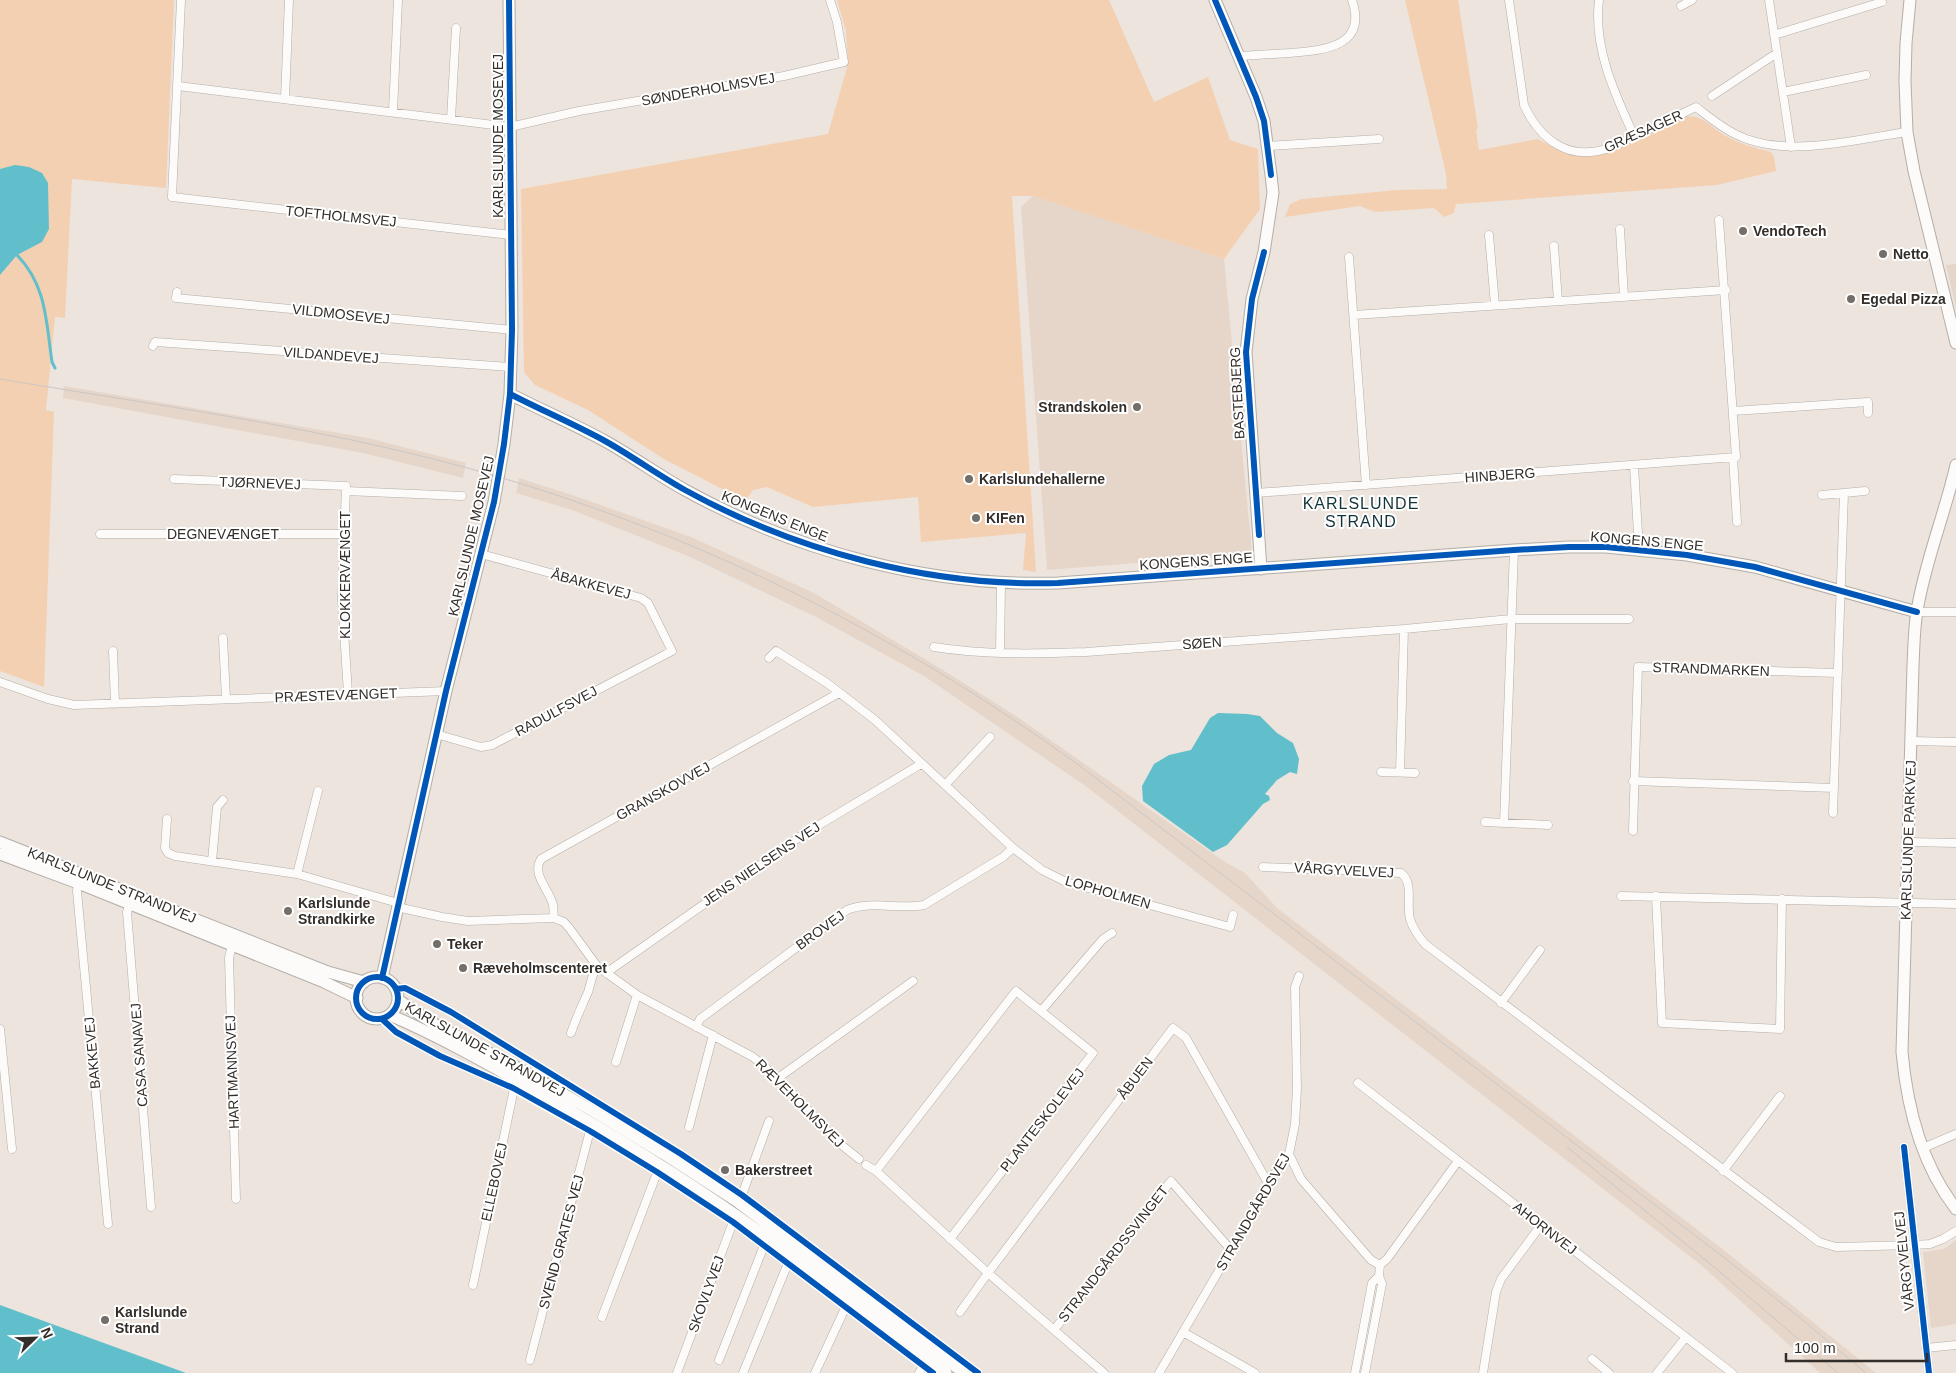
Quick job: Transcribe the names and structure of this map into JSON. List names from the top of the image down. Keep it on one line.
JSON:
{"streets":{"street":["SØNDERHOLMSVEJ","GRÆSAGER","KARLSLUNDE MOSEVEJ","TOFTHOLMSVEJ","VILDMOSEVEJ","VILDANDEVEJ","BASTEBJERG","HINBJERG","TJØRNEVEJ","KONGENS ENGE","DEGNEVÆNGET","KLOKKERVÆNGET","ÅBAKKEVEJ","SØEN","STRANDMARKEN","PRÆSTEVÆNGET","RADULFSVEJ","GRANSKOVVEJ","KARLSLUNDE PARKVEJ","JENS NIELSENS VEJ","VÅRGYVELVEJ","KARLSLUNDE STRANDVEJ","LOPHOLMEN","BROVEJ","BAKKEVEJ","CASA SANAVEJ","HARTMANNSVEJ","ÅBUEN","RÆVEHOLMSVEJ","PLANTESKOLEVEJ","ELLEBOVEJ","STRANDGÅRDSVEJ","AHORNVEJ","SVEND GRATES VEJ","STRANDGÅRDSSVINGET","SKOVLYVEJ"]},"crossings":[["SØNDERHOLMSVEJ","KARLSLUNDE MOSEVEJ"],["KARLSLUNDE MOSEVEJ","TOFTHOLMSVEJ"],["KARLSLUNDE MOSEVEJ","VILDMOSEVEJ"],["KARLSLUNDE MOSEVEJ","VILDANDEVEJ"],["KARLSLUNDE MOSEVEJ","KONGENS ENGE"],["KARLSLUNDE MOSEVEJ","ÅBAKKEVEJ"],["KARLSLUNDE MOSEVEJ","PRÆSTEVÆNGET"],["KARLSLUNDE MOSEVEJ","RADULFSVEJ"],["KARLSLUNDE MOSEVEJ","KARLSLUNDE STRANDVEJ"],["BASTEBJERG","HINBJERG"],["BASTEBJERG","KONGENS ENGE"],["TJØRNEVEJ","KLOKKERVÆNGET"],["KONGENS ENGE","KARLSLUNDE PARKVEJ"],["DEGNEVÆNGET","KLOKKERVÆNGET"],["KLOKKERVÆNGET","PRÆSTEVÆNGET"],["ÅBAKKEVEJ","RADULFSVEJ"],["GRANSKOVVEJ","LOPHOLMEN"],["GRANSKOVVEJ","RÆVEHOLMSVEJ"],["JENS NIELSENS VEJ","LOPHOLMEN"],["JENS NIELSENS VEJ","RÆVEHOLMSVEJ"],["KARLSLUNDE STRANDVEJ","BAKKEVEJ"],["KARLSLUNDE STRANDVEJ","CASA SANAVEJ"],["KARLSLUNDE STRANDVEJ","HARTMANNSVEJ"],["KARLSLUNDE STRANDVEJ","ELLEBOVEJ"],["KARLSLUNDE STRANDVEJ","SVEND GRATES VEJ"],["KARLSLUNDE STRANDVEJ","SKOVLYVEJ"],["LOPHOLMEN","BROVEJ"],["BROVEJ","RÆVEHOLMSVEJ"],["ÅBUEN","RÆVEHOLMSVEJ"],["ÅBUEN","STRANDGÅRDSVEJ"],["RÆVEHOLMSVEJ","PLANTESKOLEVEJ"],["RÆVEHOLMSVEJ","STRANDGÅRDSSVINGET"],["STRANDGÅRDSVEJ","STRANDGÅRDSSVINGET"]],"districts":["KARLSLUNDE STRAND"],"places":["VendoTech","Netto","Egedal Pizza","Strandskolen","Karlslundehallerne","KIFen","Karlslunde Strandkirke","Teker","Ræveholmscenteret","Bakerstreet","Karlslunde Strand"],"scale_bar":"100 m","north":"top right"}
